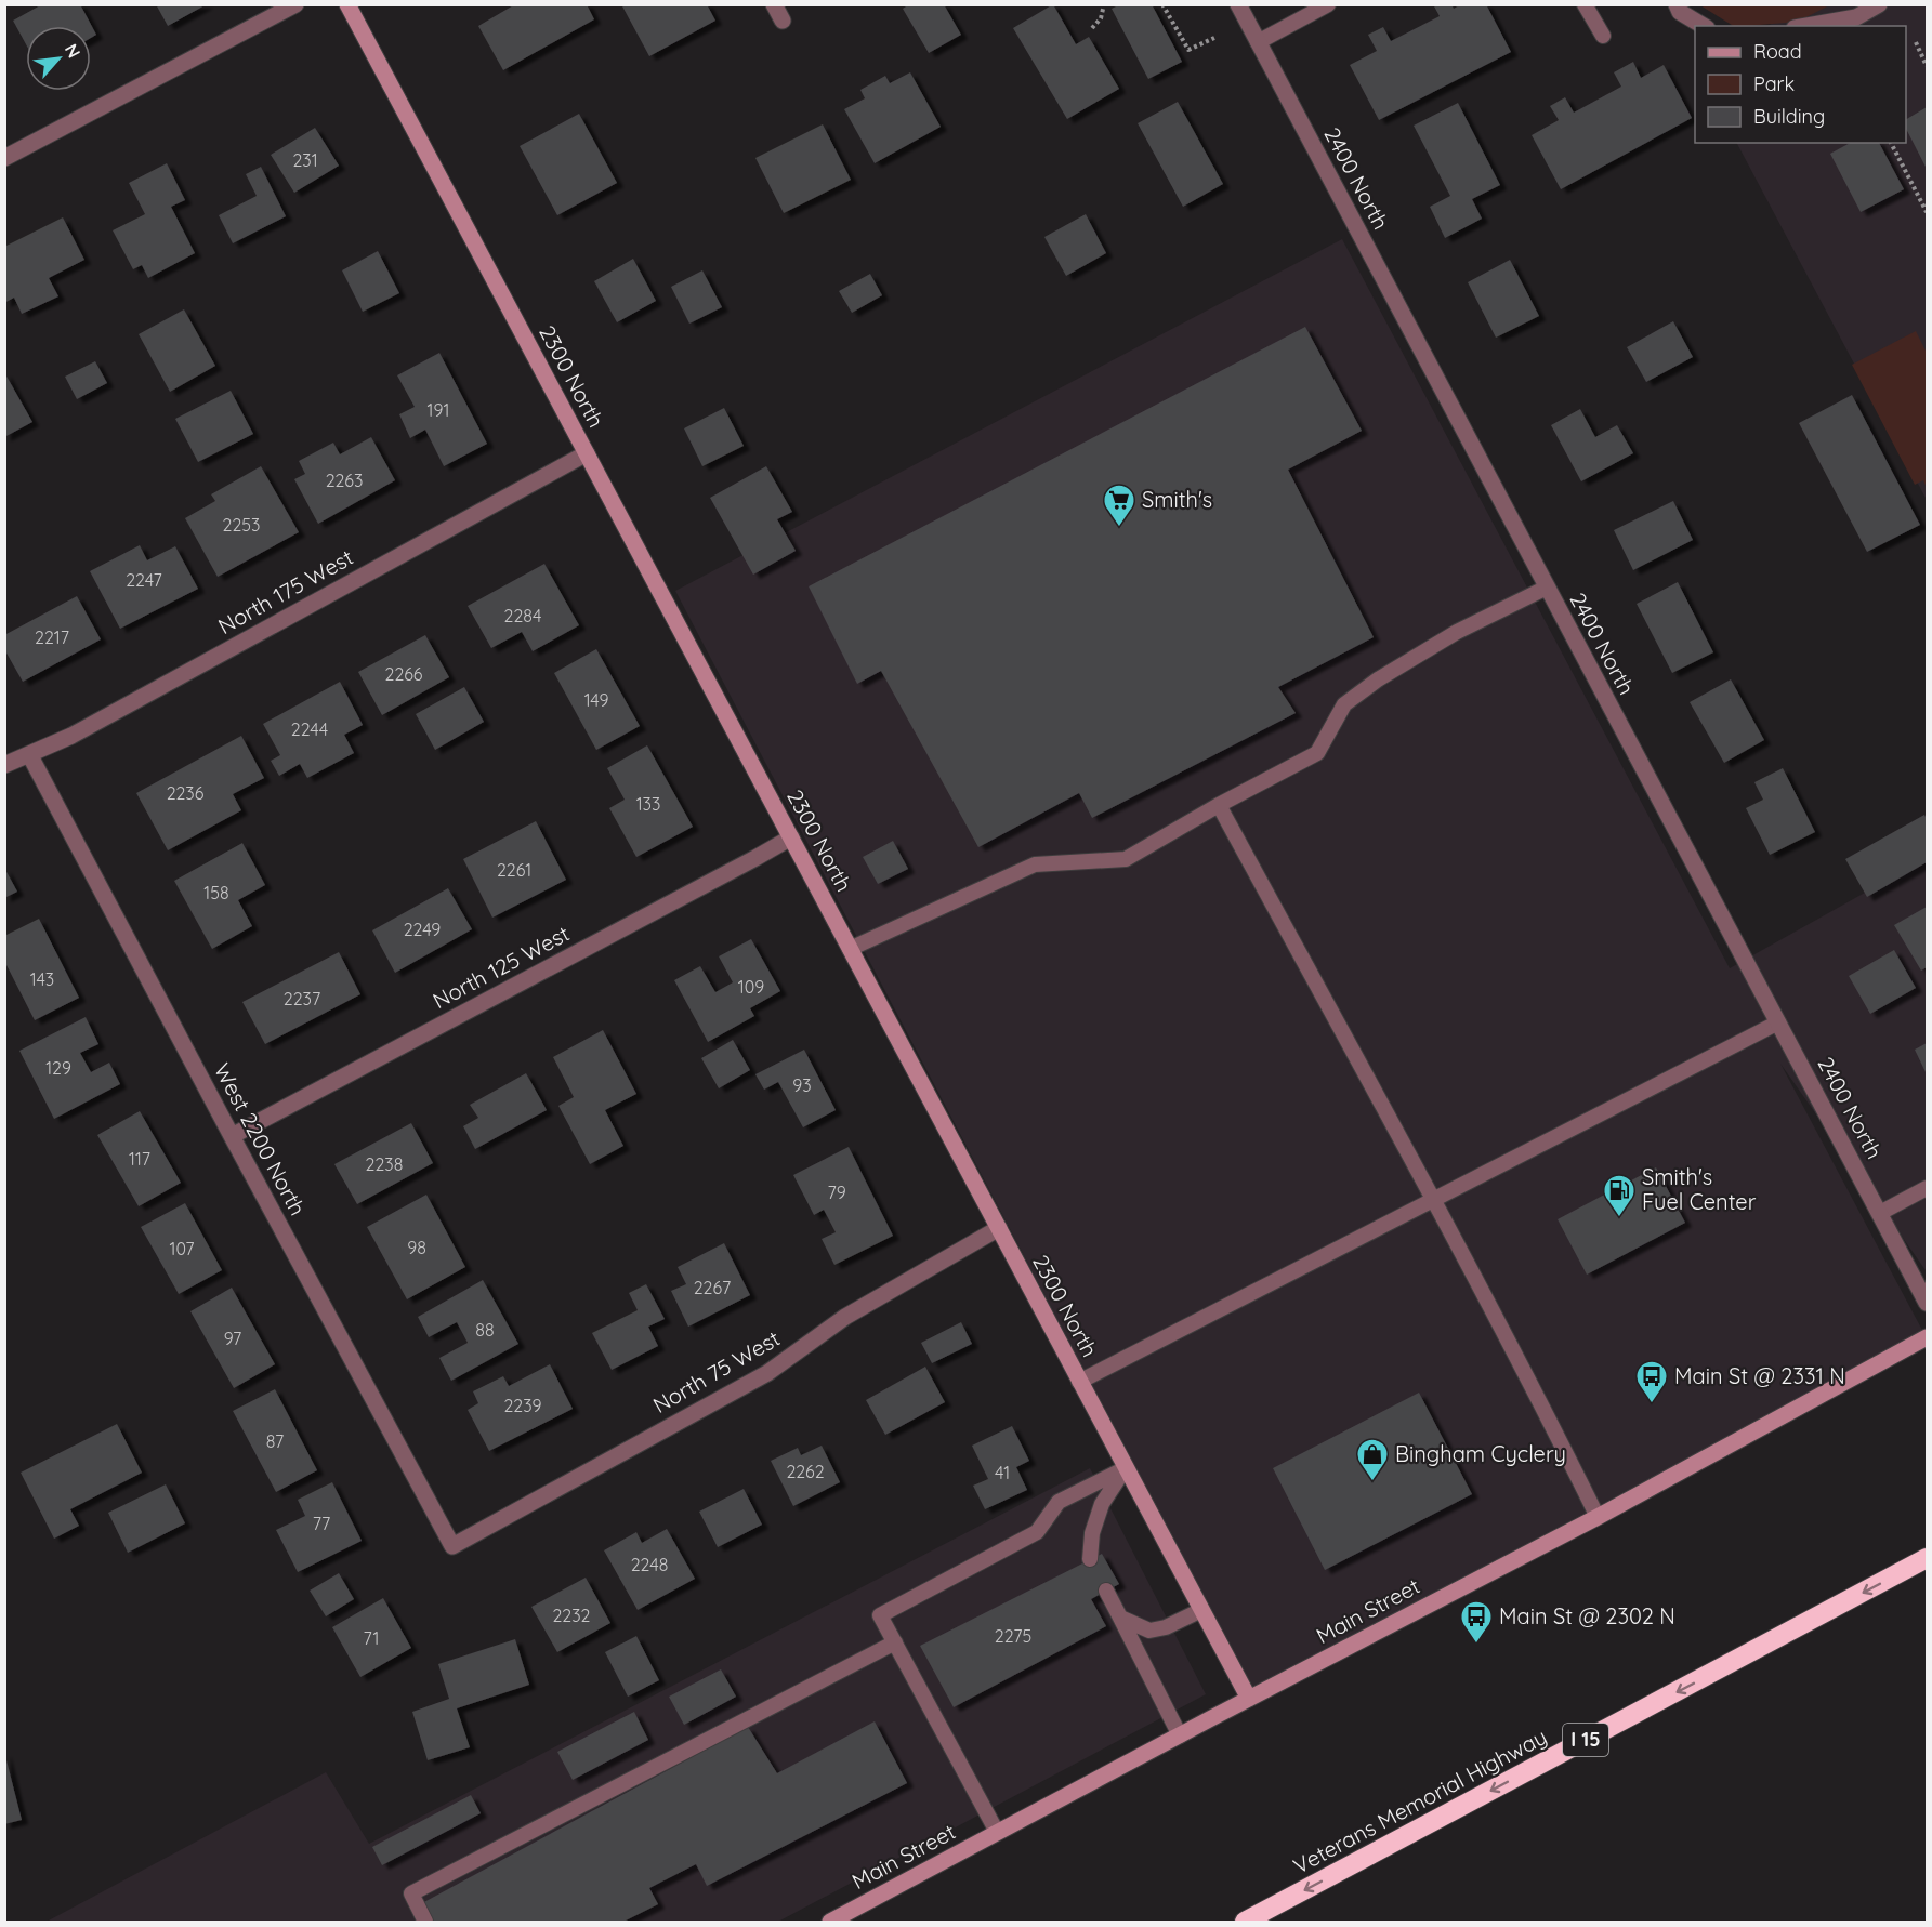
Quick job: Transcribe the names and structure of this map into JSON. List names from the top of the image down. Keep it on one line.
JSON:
{"streets":{"highway":["I 15","Veterans Memorial Highway"],"street":["2400 North","2300 North","North 175 West","North 125 West","West 2200 North","North 75 West","Main Street"]},"crossings":[["2300 North","North 175 West"],["2300 North","North 125 West"],["2300 North","North 75 West"],["2300 North","Main Street"],["North 175 West","West 2200 North"],["North 125 West","West 2200 North"],["West 2200 North","North 75 West"]],"one_way":["Veterans Memorial Highway"],"places":{"supermarket":["Smith's"],"fuel station":["Smith's Fuel Center"],"bus stop":["Main St @ 2331 N","Main St @ 2302 N"],"shop":["Bingham Cyclery"]},"house_numbers":["231","191","2263","2253","2247","2284","2217","2266","149","2244","2236","133","2261","158","2249","143","109","2237","129","93","117","2238","79","98","107","2267","88","97","2239","87","2262","41","77","2248","2232","2275","71"],"legend":["Road","Park","Building"],"north":"top right"}
